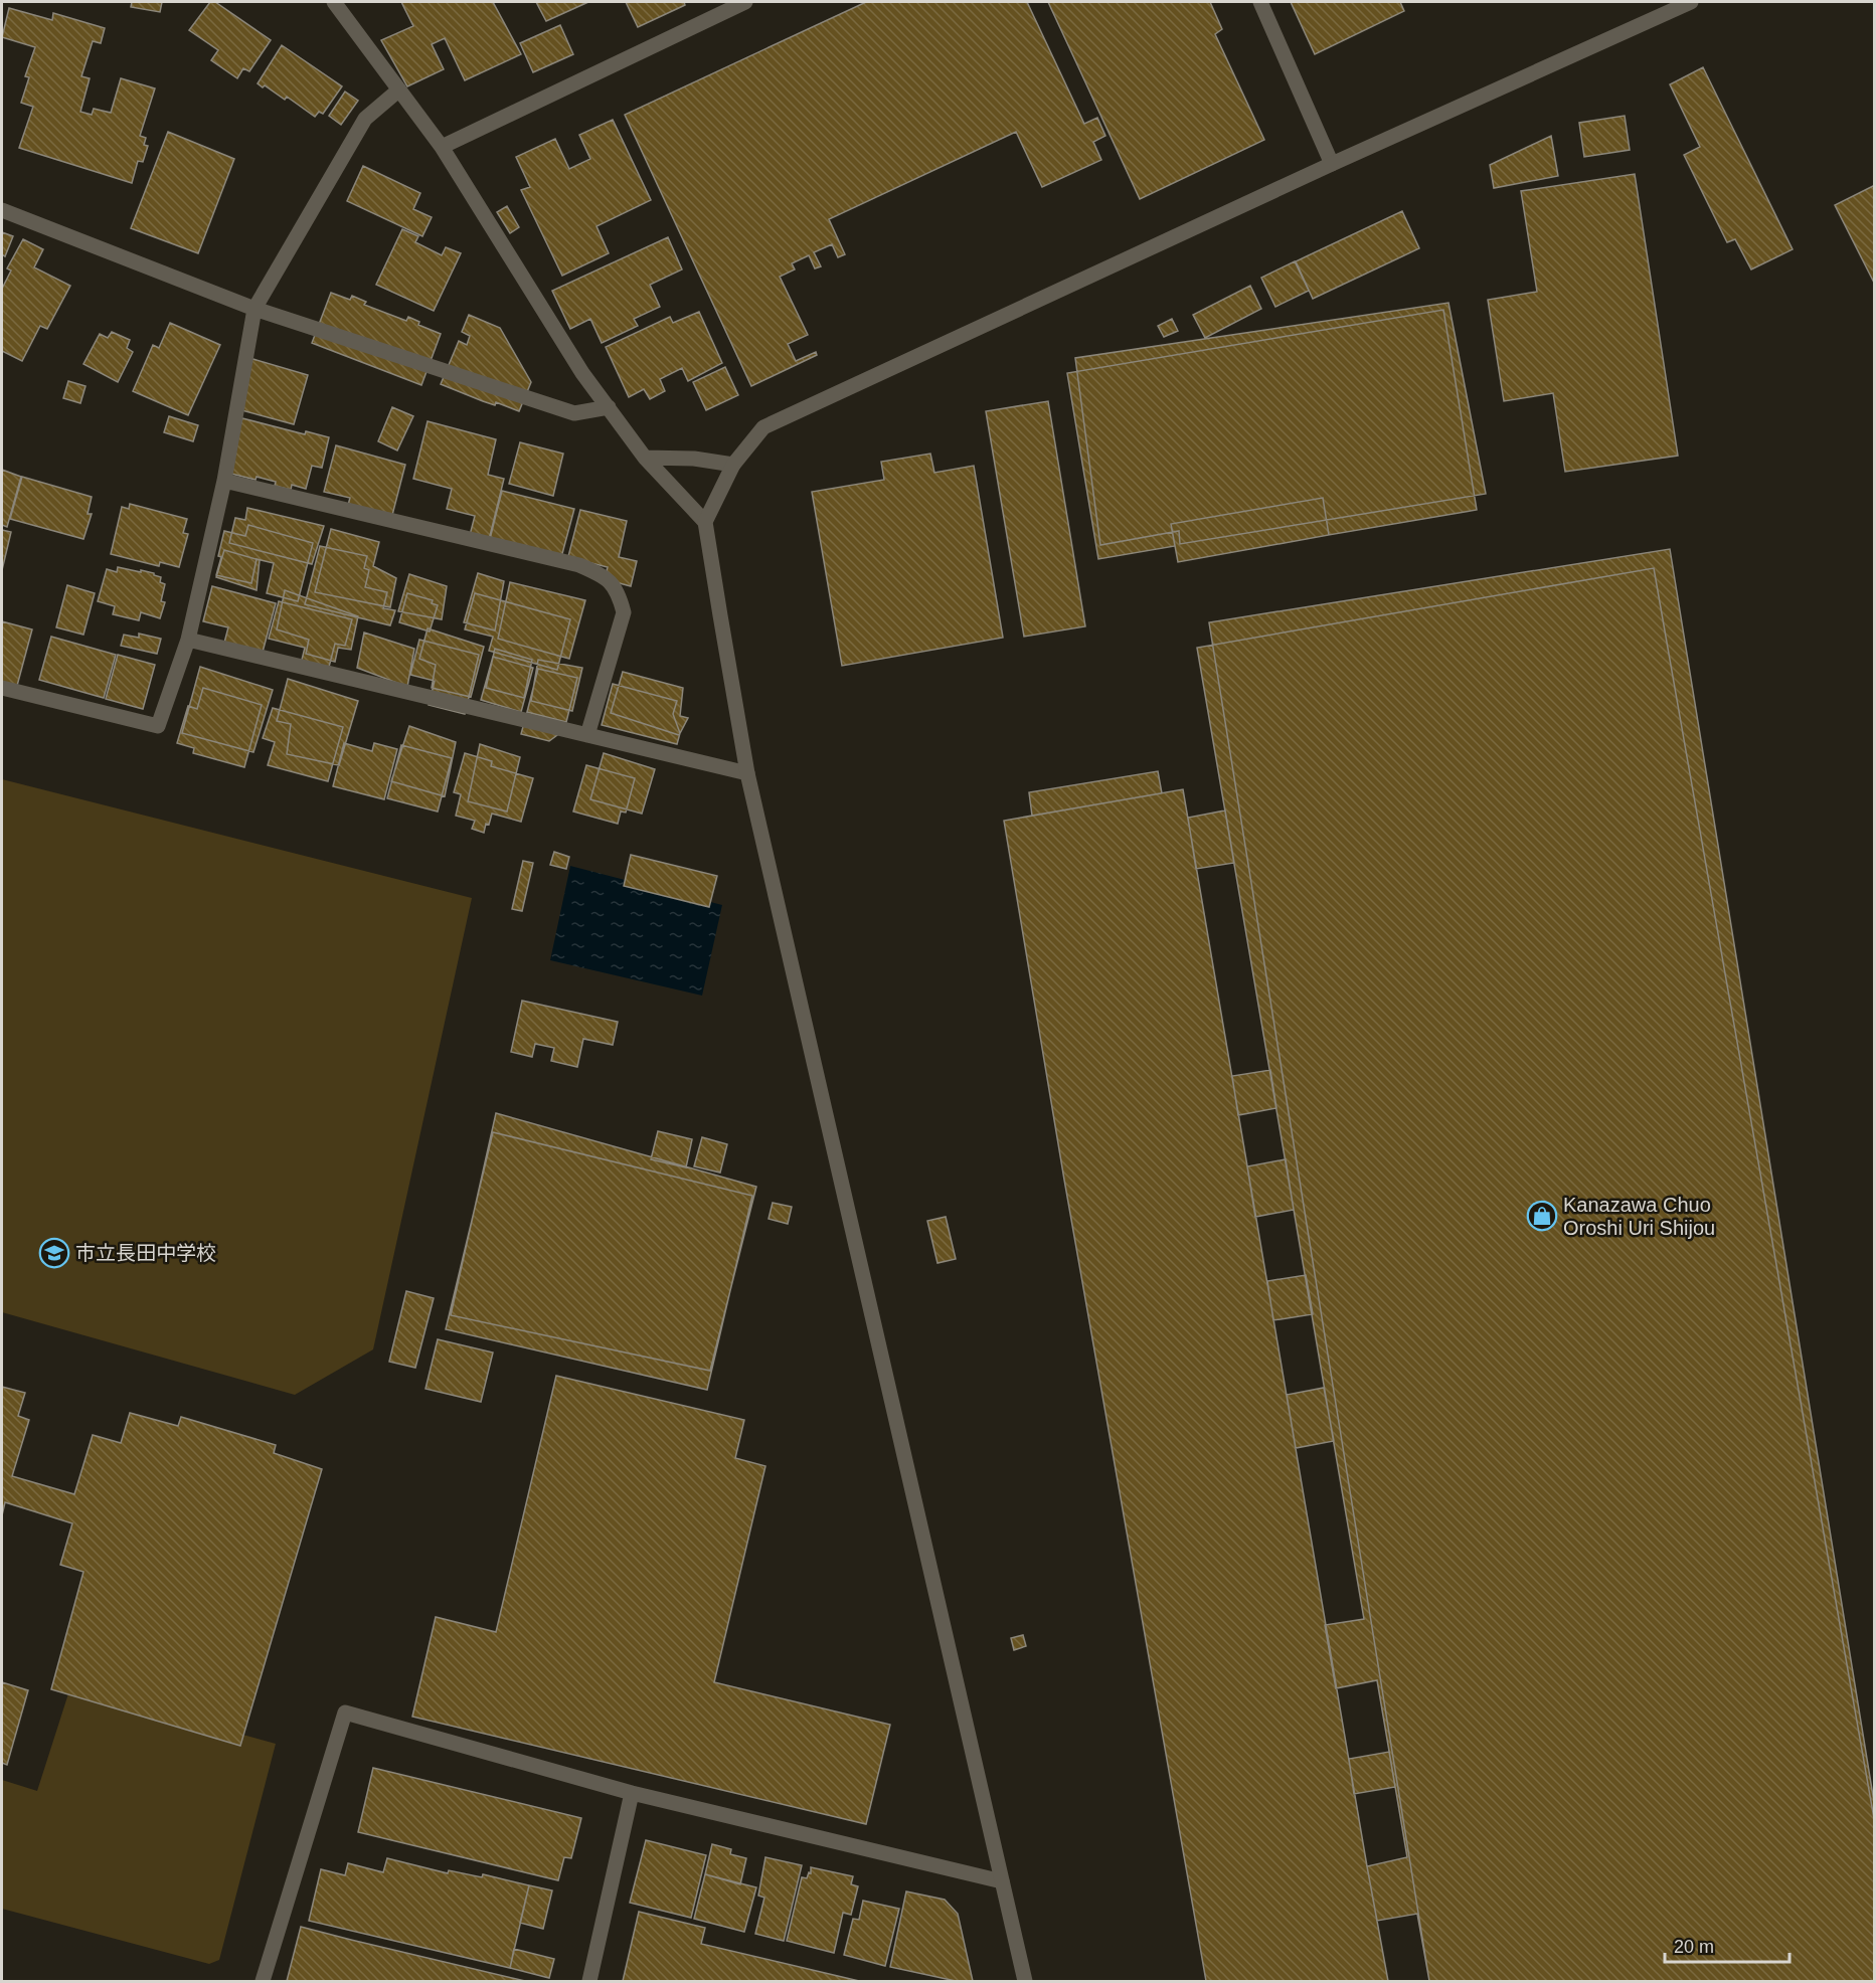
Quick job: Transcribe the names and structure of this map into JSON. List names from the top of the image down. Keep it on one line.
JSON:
{"places":{"shop":["Kanazawa Chuo Oroshi Uri Shijou"],"school or university":["市立長田中学校"]},"scale_bar":"20 m"}
